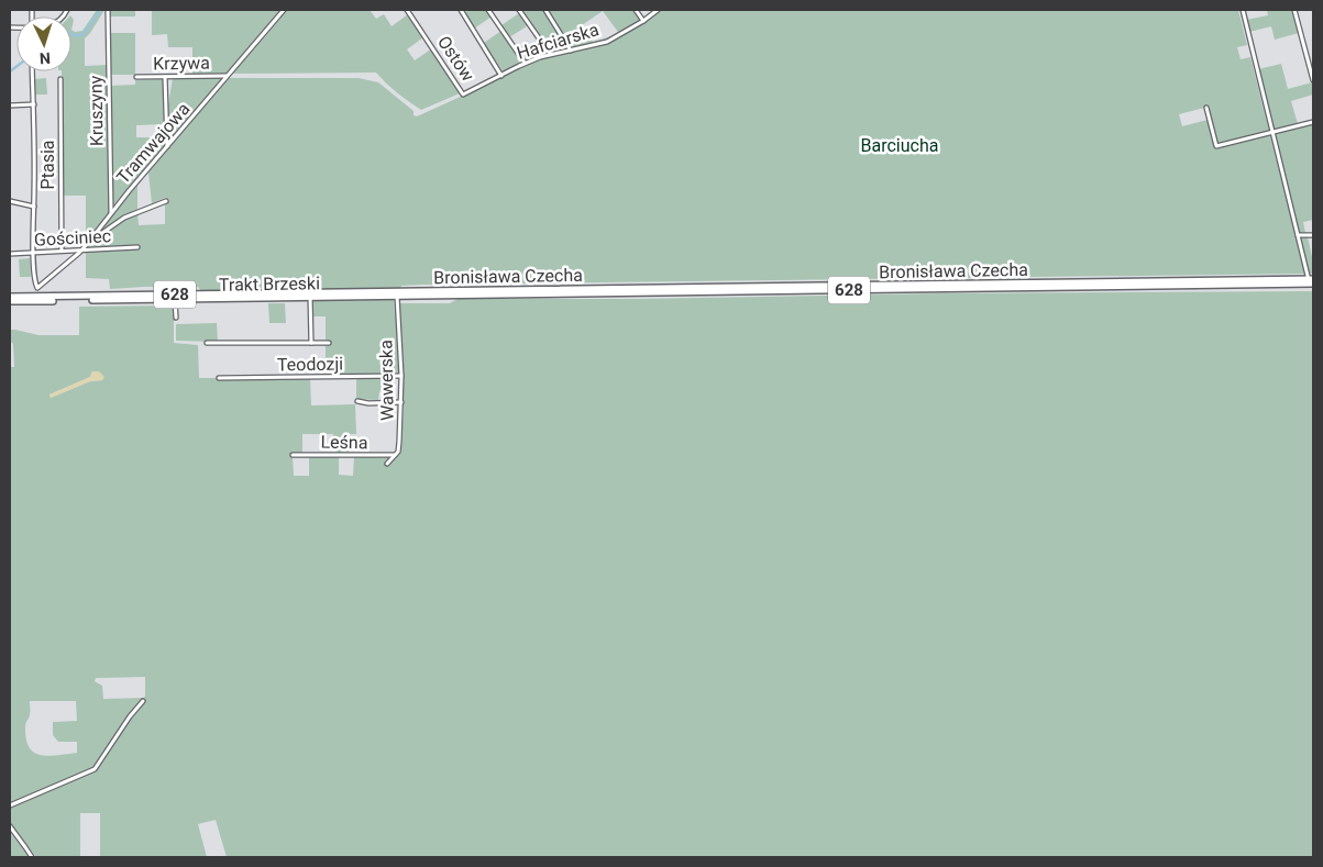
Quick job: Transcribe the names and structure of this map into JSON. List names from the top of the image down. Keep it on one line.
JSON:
{"streets":{"main road":["Bronisława Czecha","Trakt Brzeski","628"],"street":["Hafciarska","Ostów","Krzywa","Kruszyny","Tramwajowa","Ptasia","Gościniec","Teodozji","Wawerska","Leśna"]},"crossings":[["Hafciarska","Ostów"],["Krzywa","Tramwajowa"],["Kruszyny","Tramwajowa"],["Tramwajowa","Gościniec"],["Ptasia","Gościniec"],["Bronisława Czecha","Trakt Brzeski"],["Bronisława Czecha","Wawerska"],["Trakt Brzeski","Wawerska"],["Teodozji","Wawerska"],["Wawerska","Leśna"]],"parks":["Barciucha"],"north":"bottom"}
